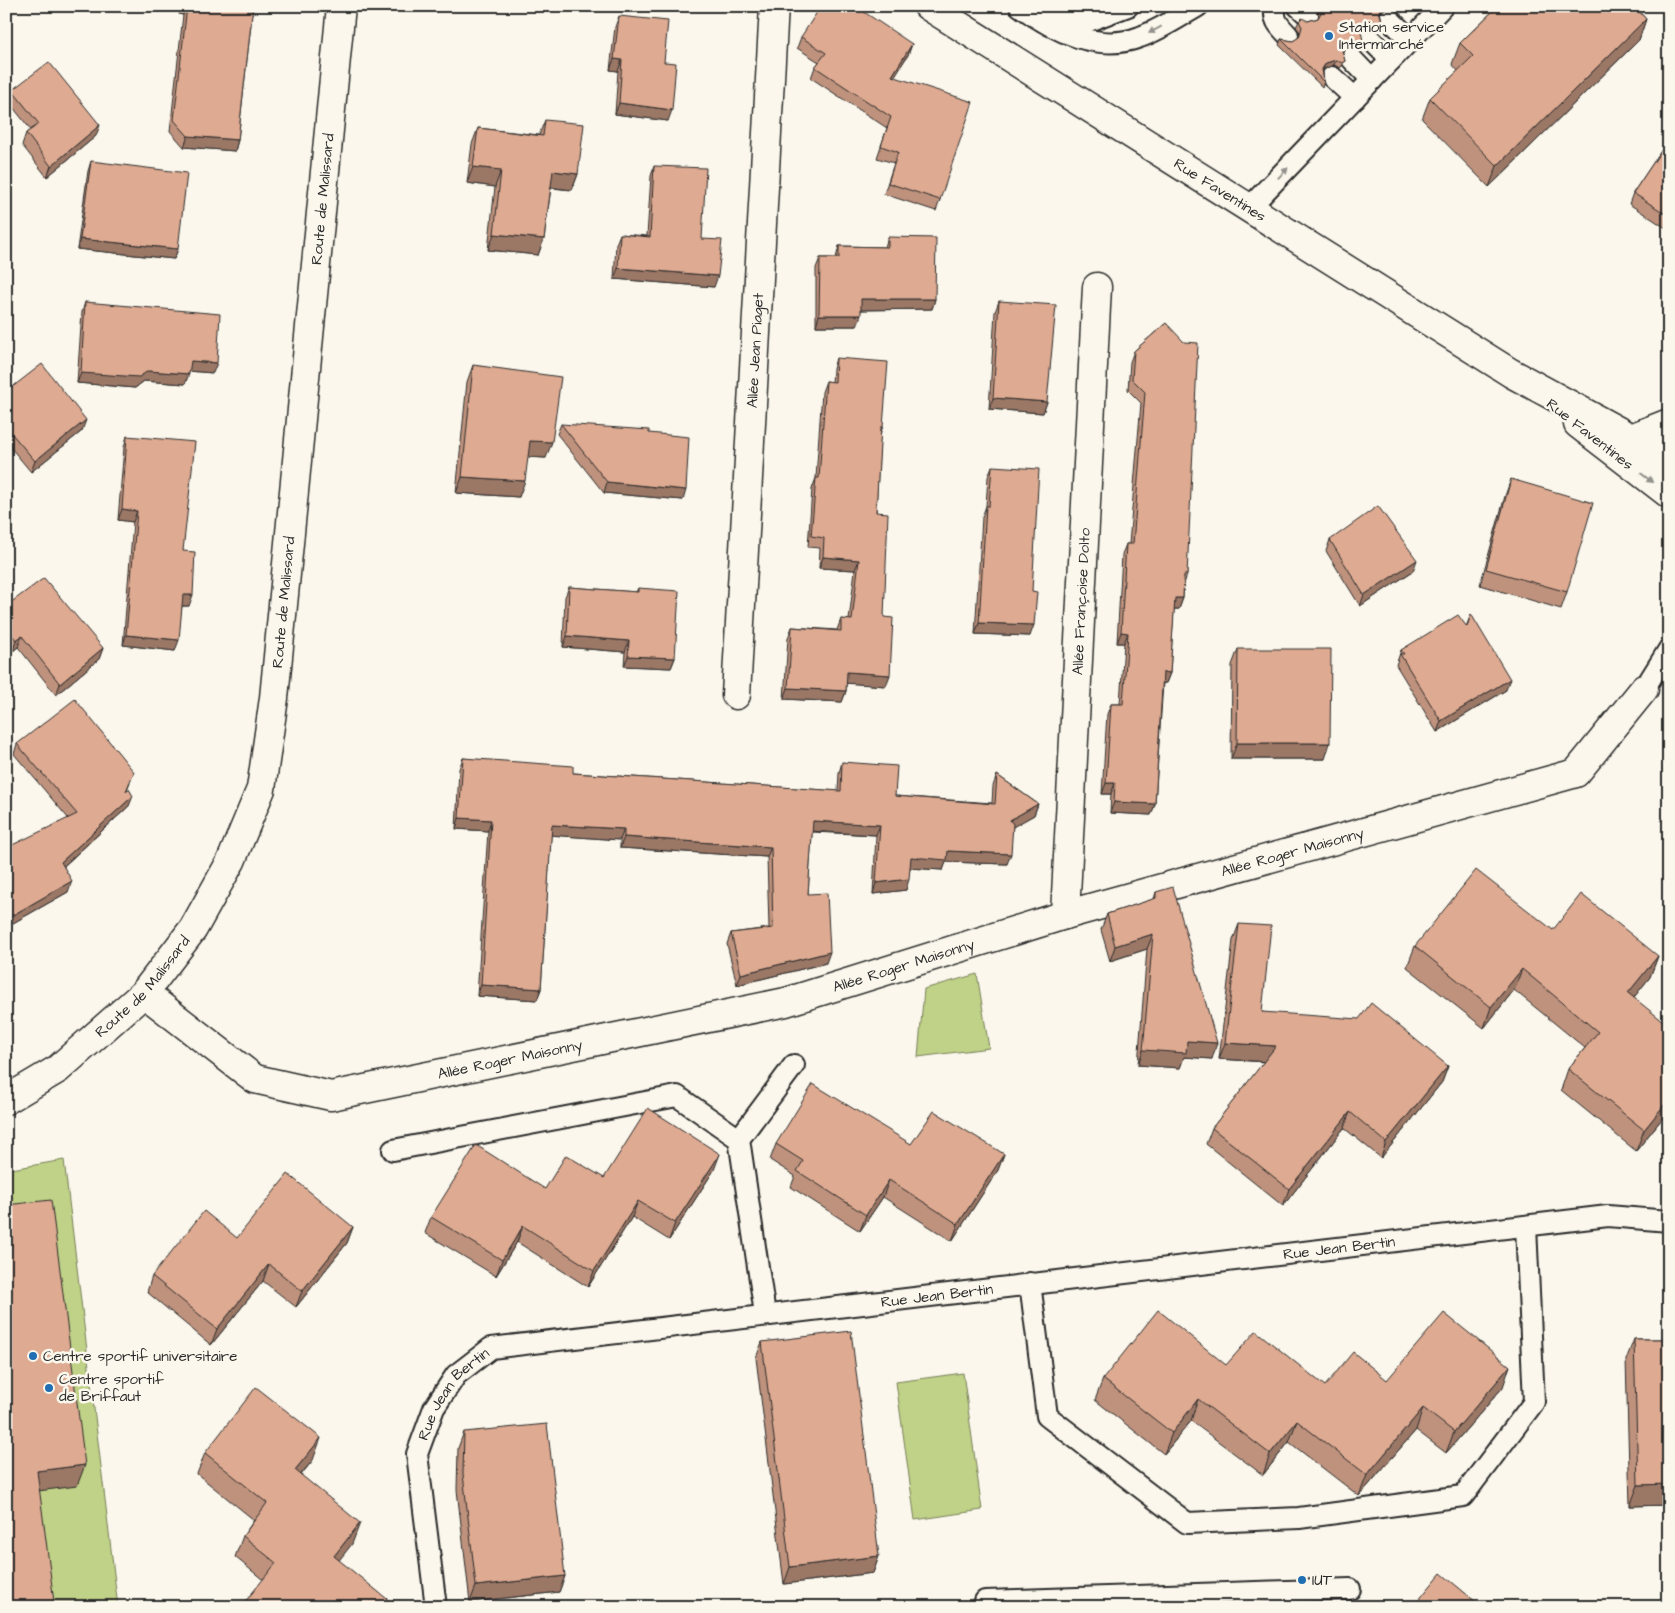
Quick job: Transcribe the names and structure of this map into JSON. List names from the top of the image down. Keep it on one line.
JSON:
{"streets":{"street":["Rue Faventines","Route de Malissard","Allée Jean Piaget","Allée Françoise Dolto","Allée Roger Maisonny"],"lane":["Rue Jean Bertin"]},"crossings":[["Route de Malissard","Allée Roger Maisonny"],["Allée Françoise Dolto","Allée Roger Maisonny"]],"places":["Station service Intermarché","Centre sportif universitaire","Centre sportif de Briffaut","IUT"]}
